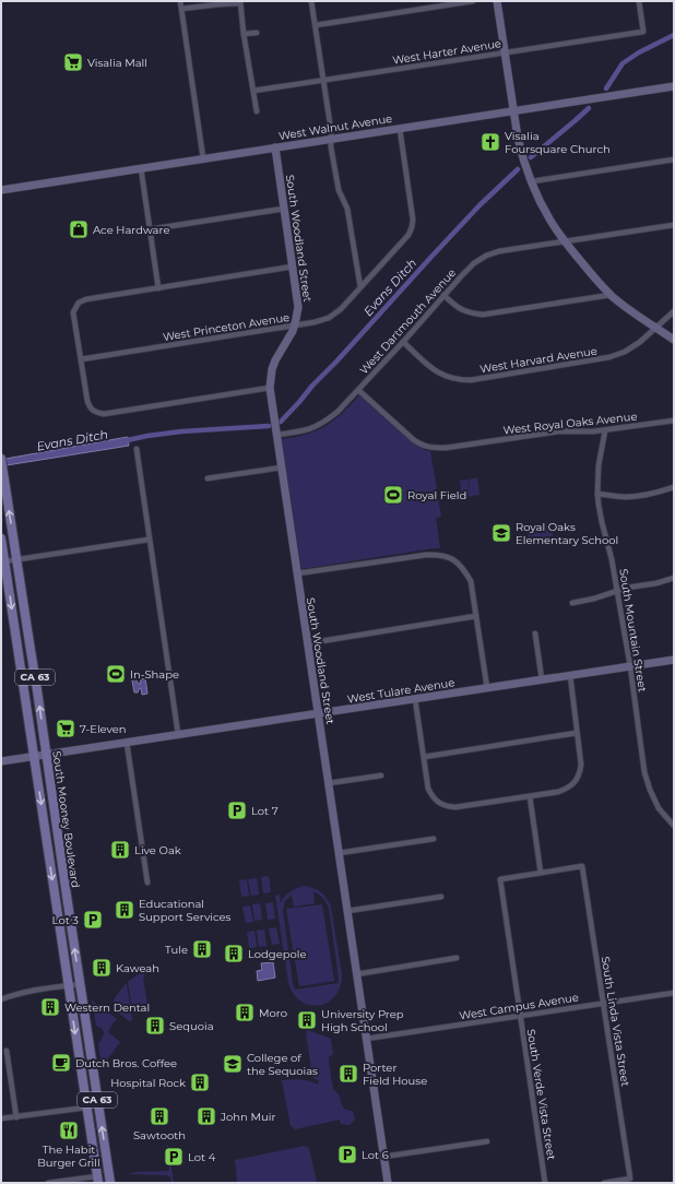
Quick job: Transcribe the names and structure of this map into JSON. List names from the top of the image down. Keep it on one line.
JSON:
{"streets":{"main road":["CA 63","South Mooney Boulevard"],"street":["West Harter Avenue","West Walnut Avenue","South Woodland Street","West Dartmouth Avenue","West Princeton Avenue","West Harvard Avenue","West Royal Oaks Avenue","South Mountain Street","West Tulare Avenue","West Campus Avenue","South Linda Vista Street","South Verde Vista Street"]},"crossings":[["West Walnut Avenue","South Woodland Street"],["West Walnut Avenue","West Princeton Avenue"],["South Woodland Street","West Dartmouth Avenue"],["South Woodland Street","West Princeton Avenue"],["South Woodland Street","West Tulare Avenue"],["South Woodland Street","West Campus Avenue"],["West Dartmouth Avenue","West Harvard Avenue"],["West Dartmouth Avenue","West Royal Oaks Avenue"],["West Royal Oaks Avenue","South Mountain Street"],["South Mountain Street","West Tulare Avenue"],["West Tulare Avenue","South Mooney Boulevard"],["West Campus Avenue","South Linda Vista Street"],["West Campus Avenue","South Verde Vista Street"],["South Linda Vista Street","South Verde Vista Street"]],"water":["Evans Ditch"],"places":{"supermarket":["Visalia Mall","7-Eleven"],"church":["Visalia Foursquare Church"],"shop":["Ace Hardware"],"sports":["Royal Field","In-Shape"],"school or university":["Royal Oaks Elementary School","College of the Sequoias"],"parking":["Lot 7","Lot 3","Lot 6","Lot 4"],"building":["Live Oak","Educational Support Services","Tule","Lodgepole","Kaweah","Western Dental","Moro","University Prep High School","Sequoia","Porter Field House","Hospital Rock","Sawtooth","John Muir"],"cafe":["Dutch Bros. Coffee"],"restaurant":["The Habit Burger Grill"]}}
